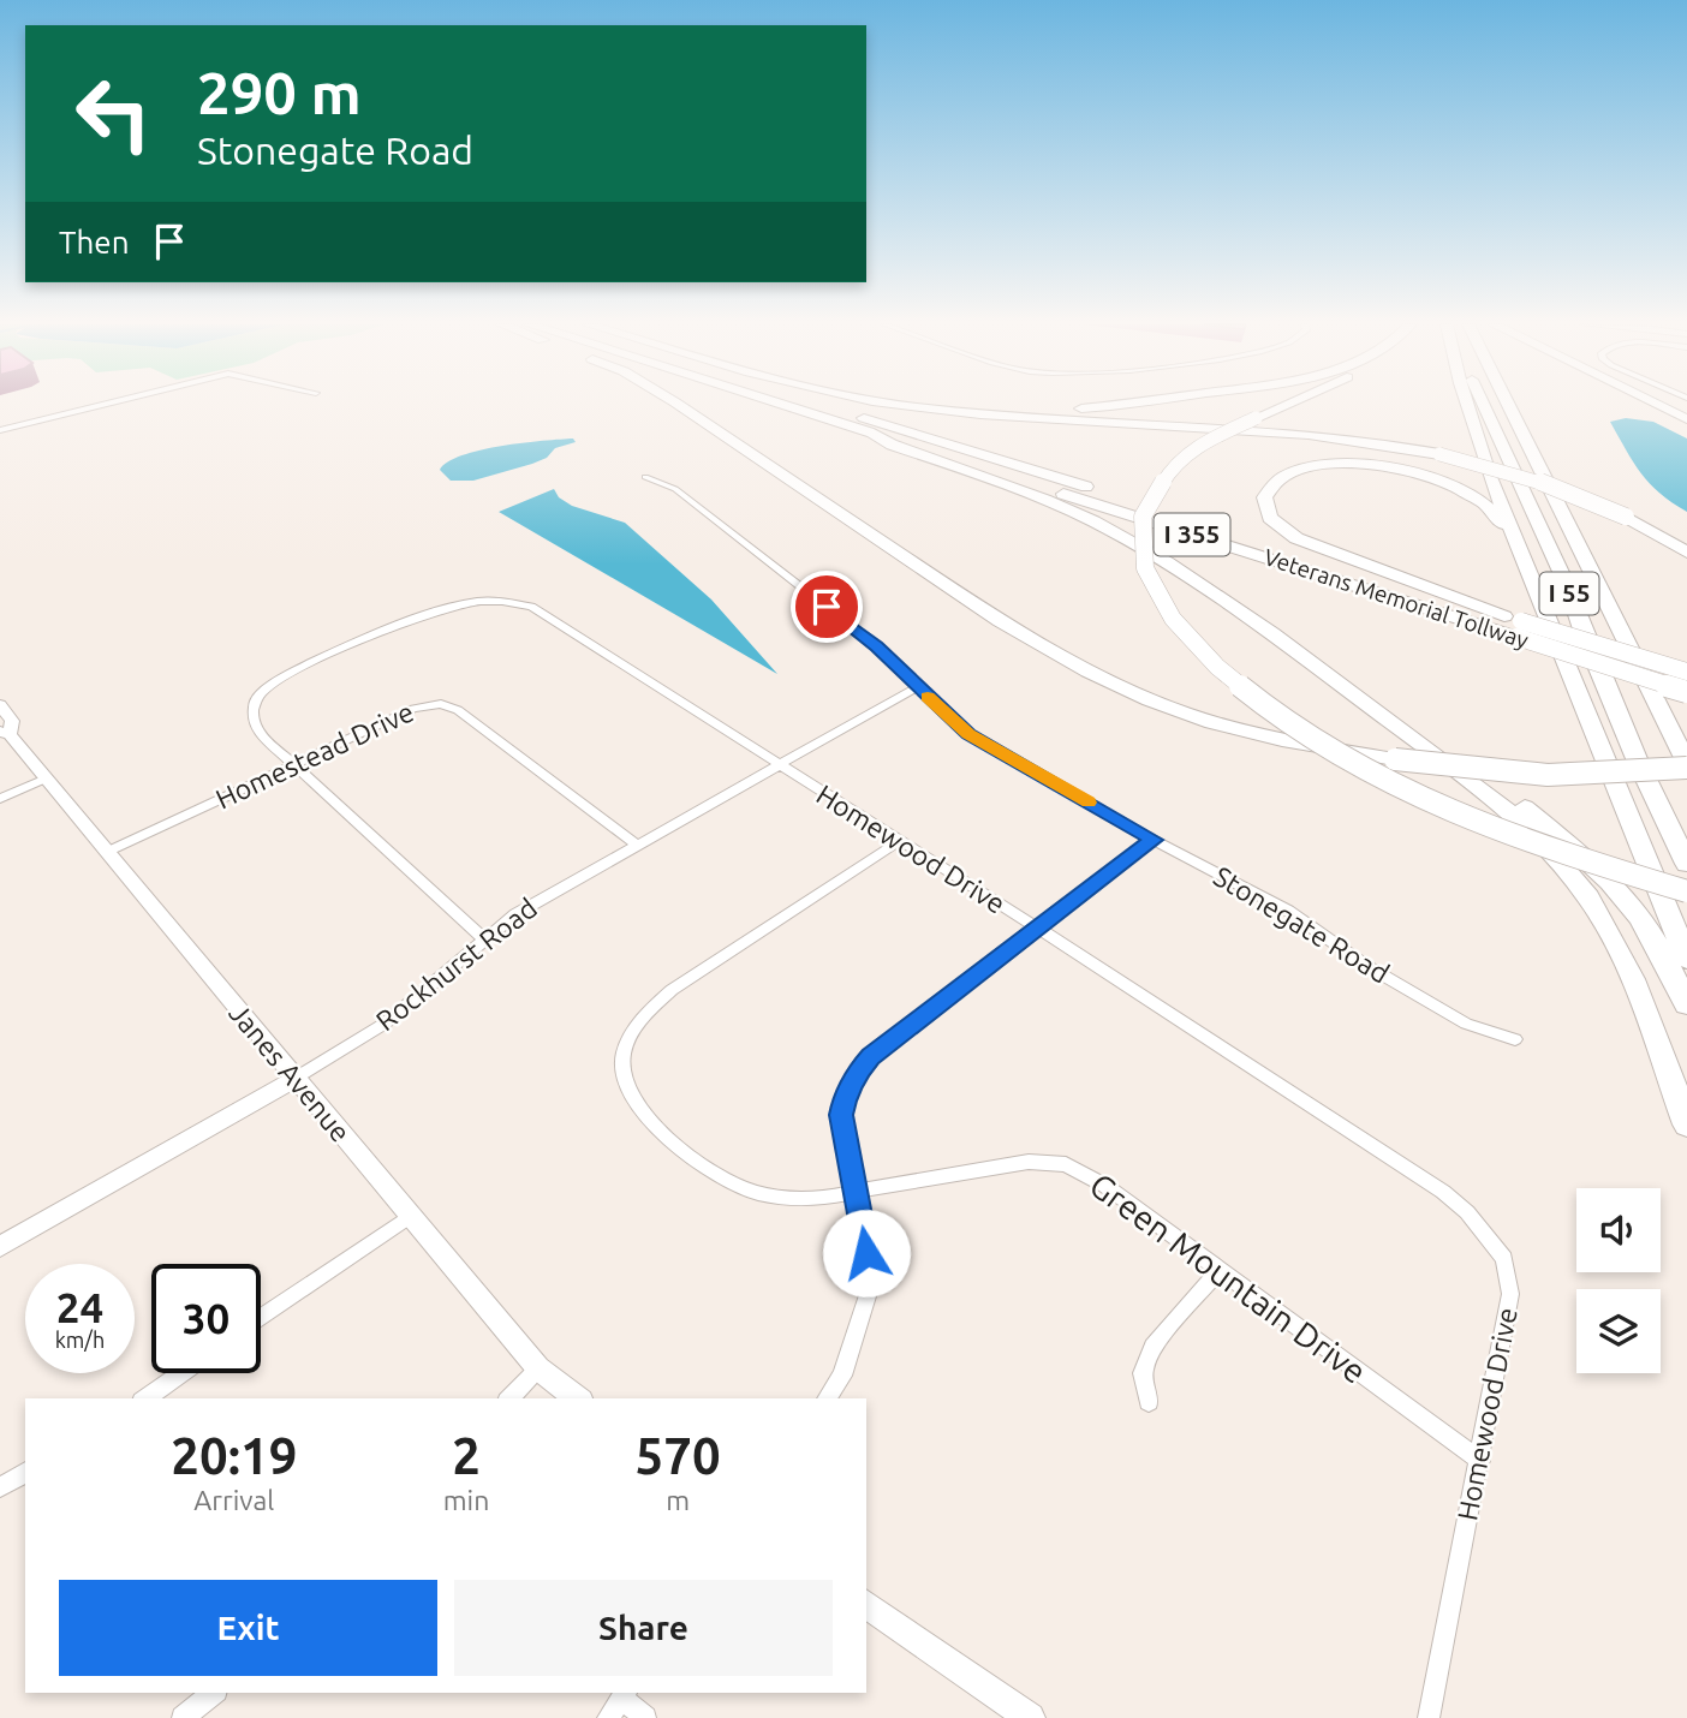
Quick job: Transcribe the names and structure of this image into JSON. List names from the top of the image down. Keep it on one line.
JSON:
{"streets":{"highway":["I 355","I 55","Veterans Memorial Tollway"],"street":["Homestead Drive","Homewood Drive","Stonegate Road","Rockhurst Road","Janes Avenue","Green Mountain Drive"]},"crossings":[["Homestead Drive","Homewood Drive"],["Homestead Drive","Rockhurst Road"],["Homestead Drive","Janes Avenue"],["Homewood Drive","Rockhurst Road"],["Homewood Drive","Green Mountain Drive"],["Stonegate Road","Rockhurst Road"],["Rockhurst Road","Janes Avenue"]],"page":{"turn":["290 m","Stonegate Road"],"then":"Then","speed":"24 km/h","limit":"30","eta":["20:19","Arrival","2","min","570","m"],"buttons":["Exit","Share"]}}
